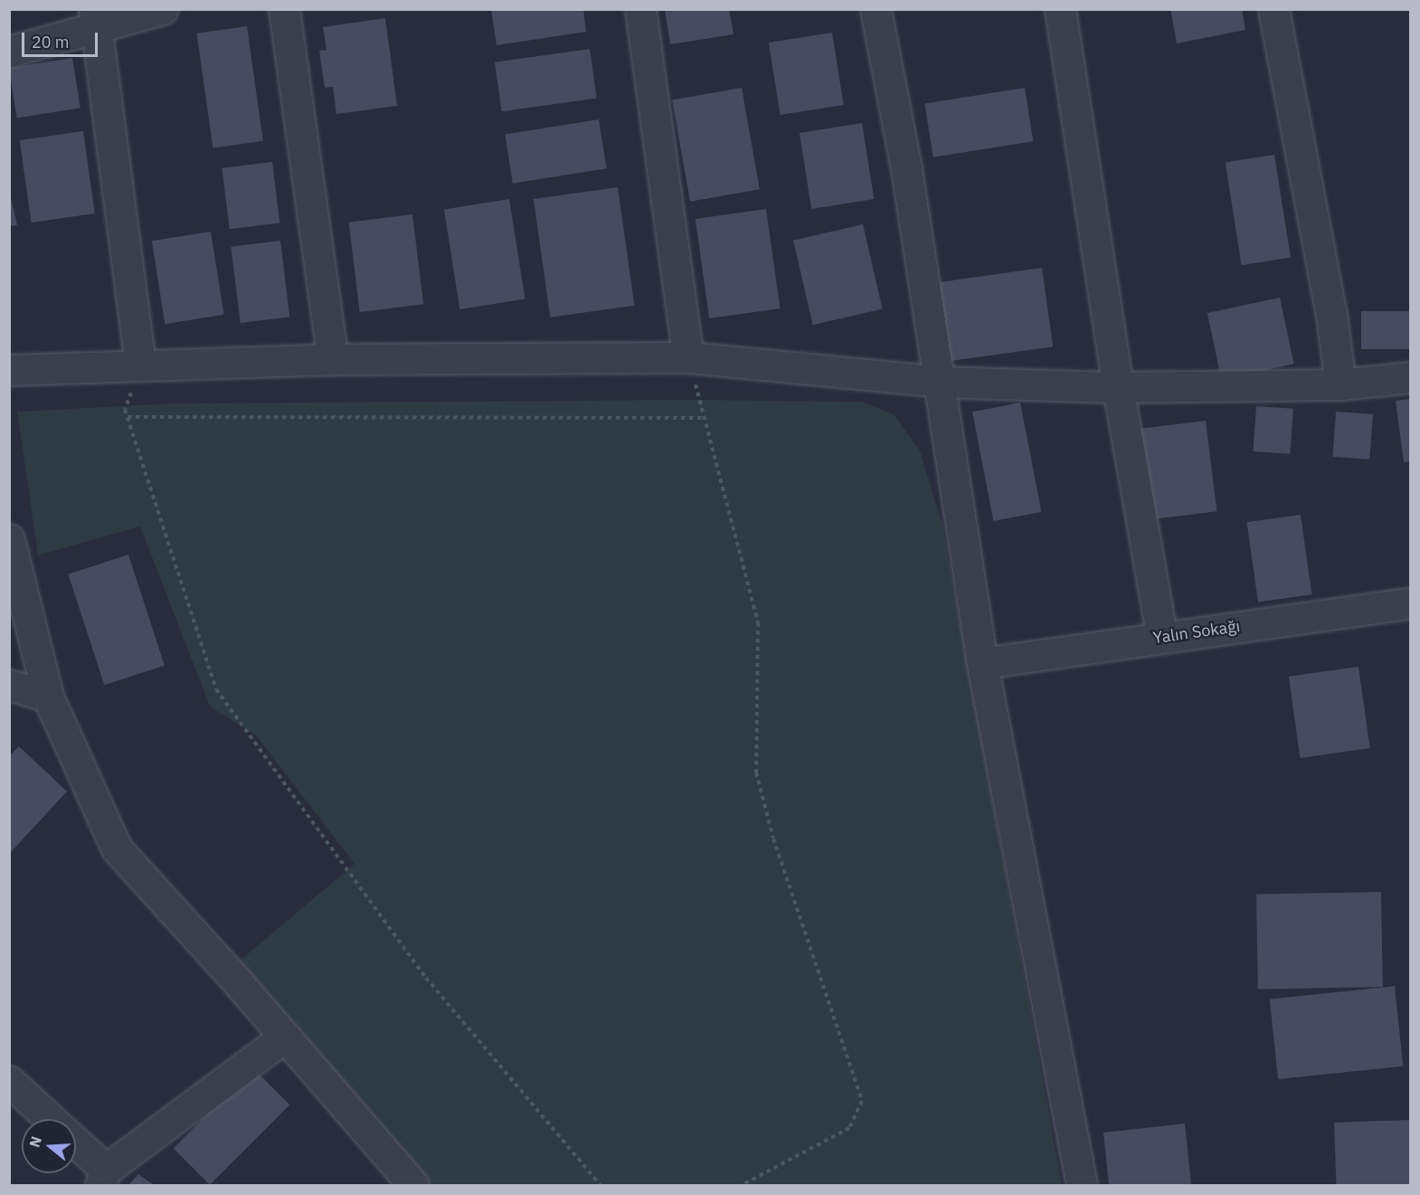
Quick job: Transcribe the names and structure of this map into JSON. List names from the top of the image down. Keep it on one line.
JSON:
{"streets":{"street":["Yalın Sokağı"]},"scale_bar":"20 m","north":"left"}
